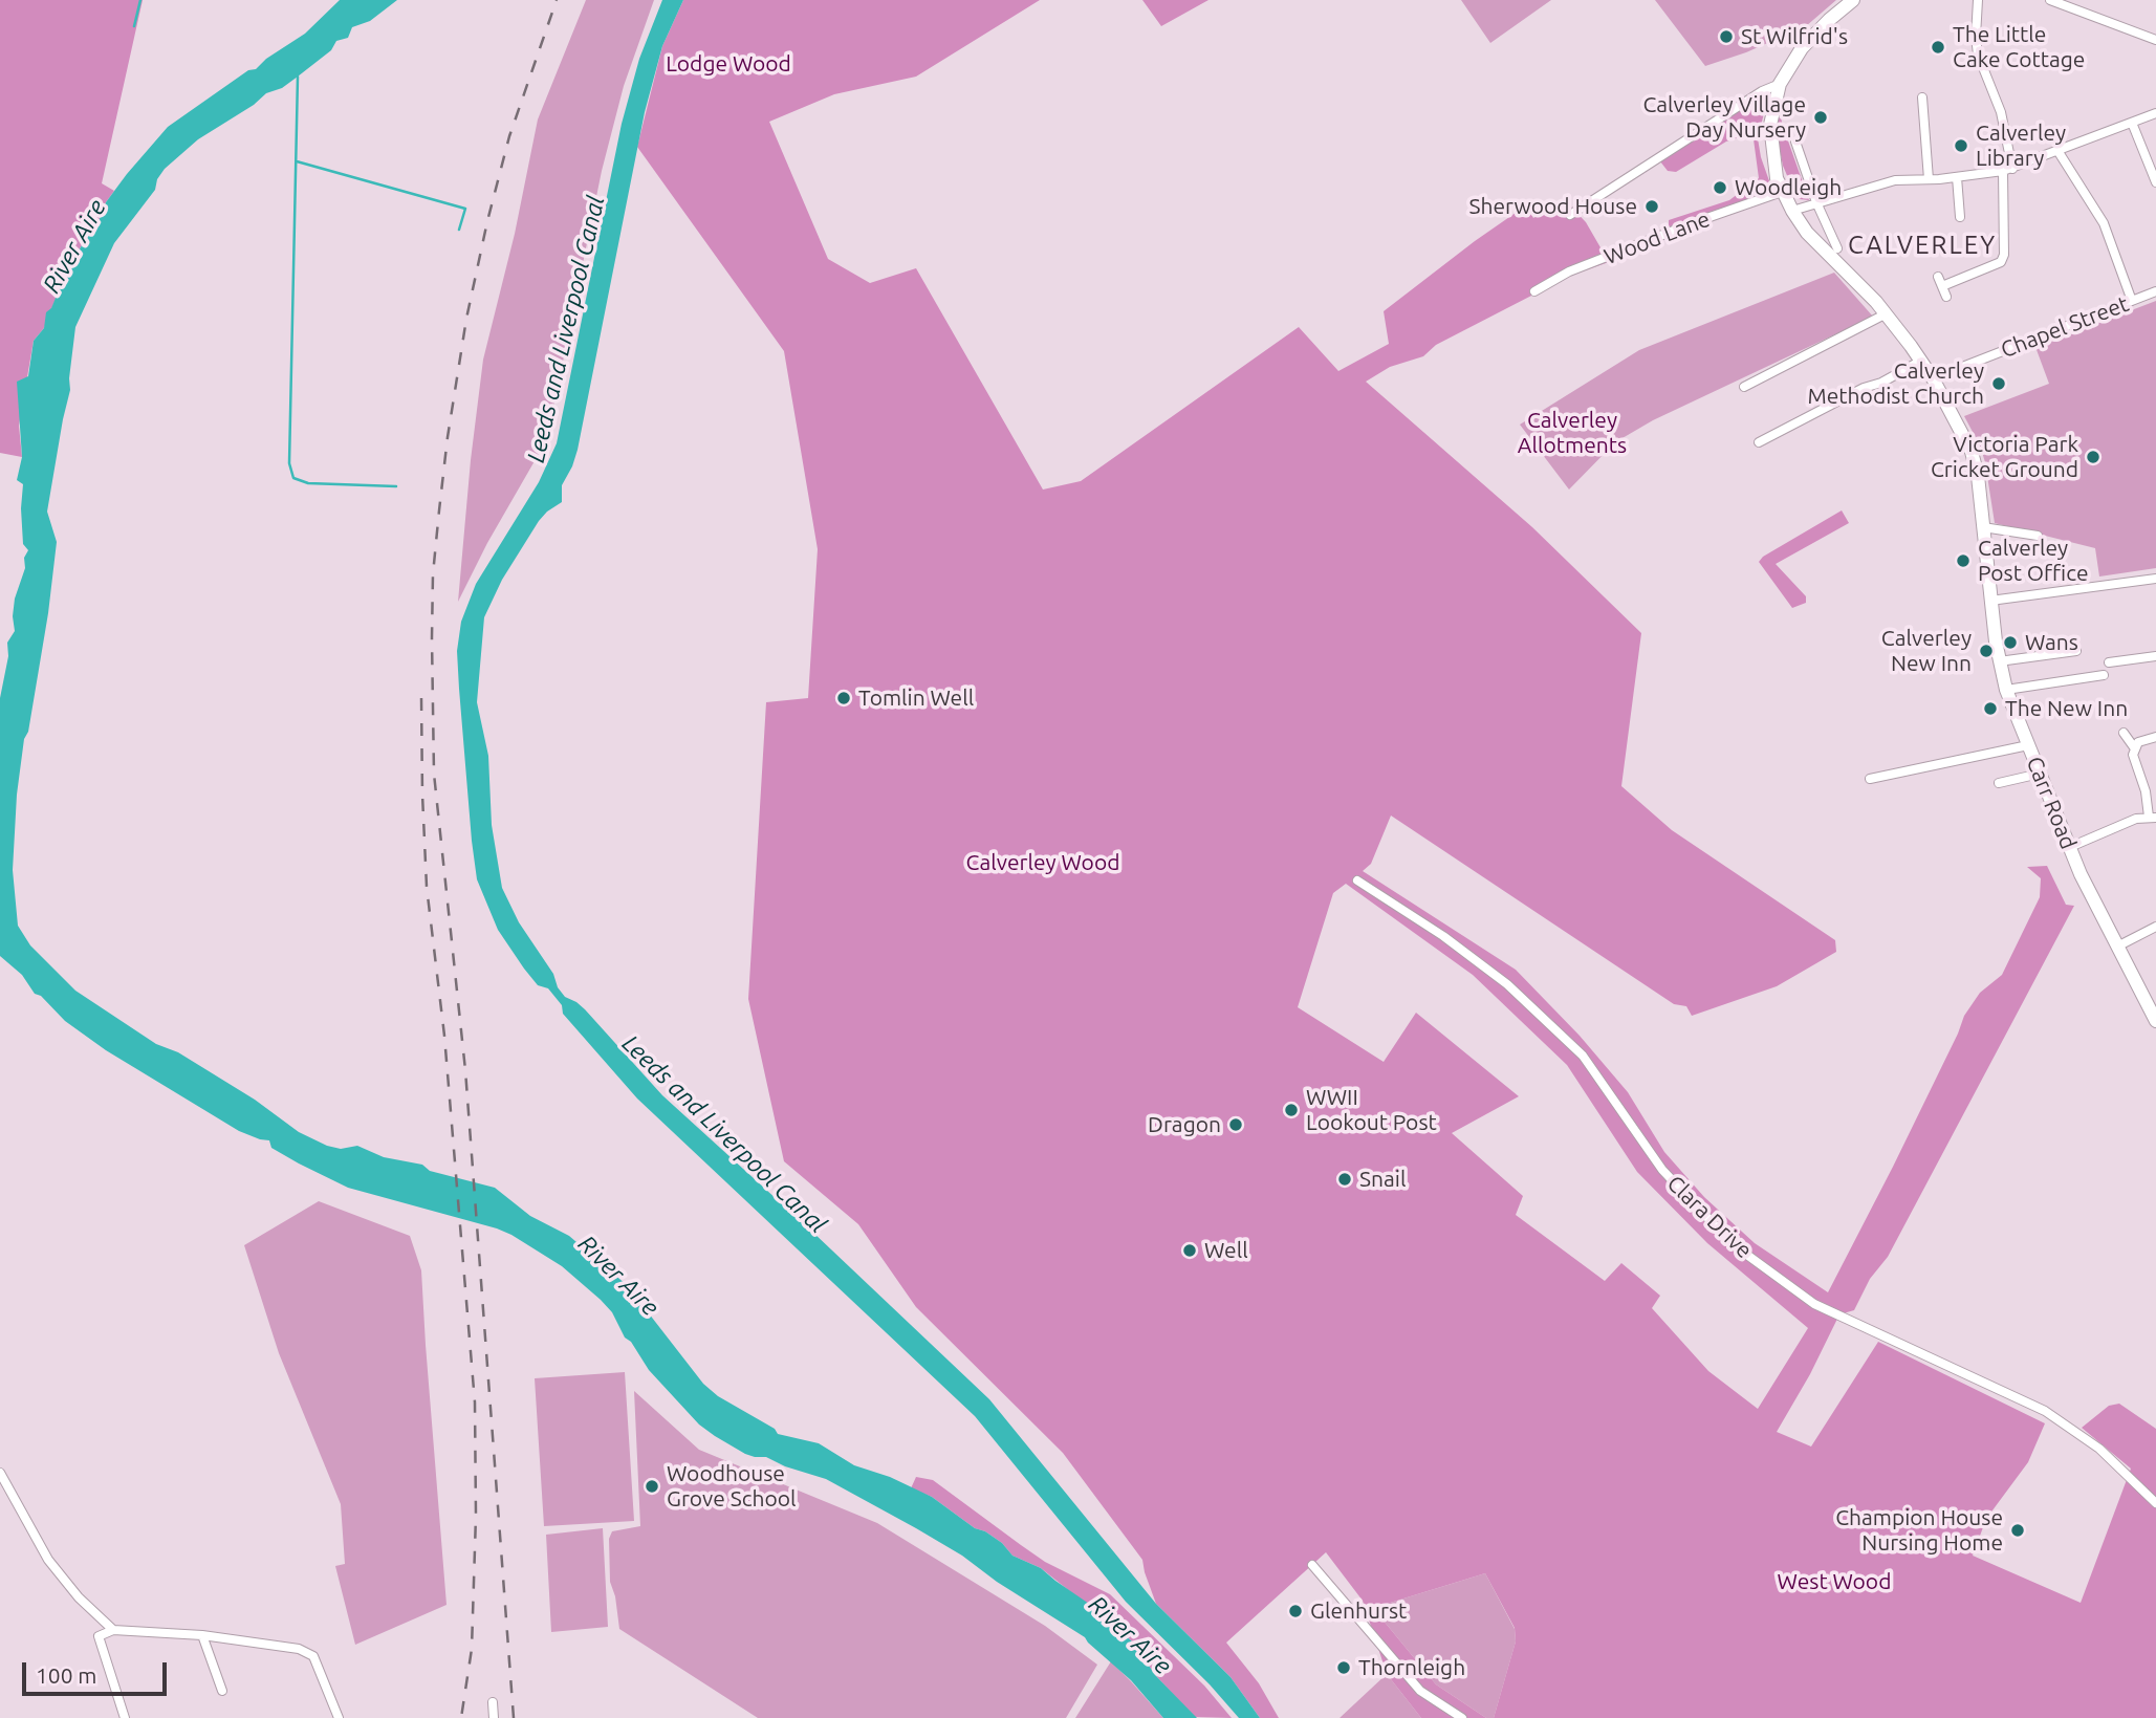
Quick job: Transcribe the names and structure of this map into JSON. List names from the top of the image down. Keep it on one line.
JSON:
{"streets":{"main road":["Carr Road"],"street":["Wood Lane","Chapel Street","Clara Drive"]},"crossings":[["Wood Lane","Carr Road"],["Chapel Street","Carr Road"]],"districts":["CALVERLEY"],"water":["River Aire","Leeds and Liverpool Canal"],"parks":["Lodge Wood","Calverley Allotments","Calverley Wood","West Wood"],"places":["St Wilfrid's","The Little Cake Cottage","Calverley Village Day Nursery","Calverley Library","Woodleigh","Sherwood House","Calverley Methodist Church","Victoria Park Cricket Ground","Calverley Post Office","Wans","Calverley New Inn","Tomlin Well","The New Inn","WWII Lookout Post","Dragon","Snail","Well","Woodhouse Grove School","Champion House Nursing Home","Glenhurst","Thornleigh"],"scale_bar":"100 m"}
